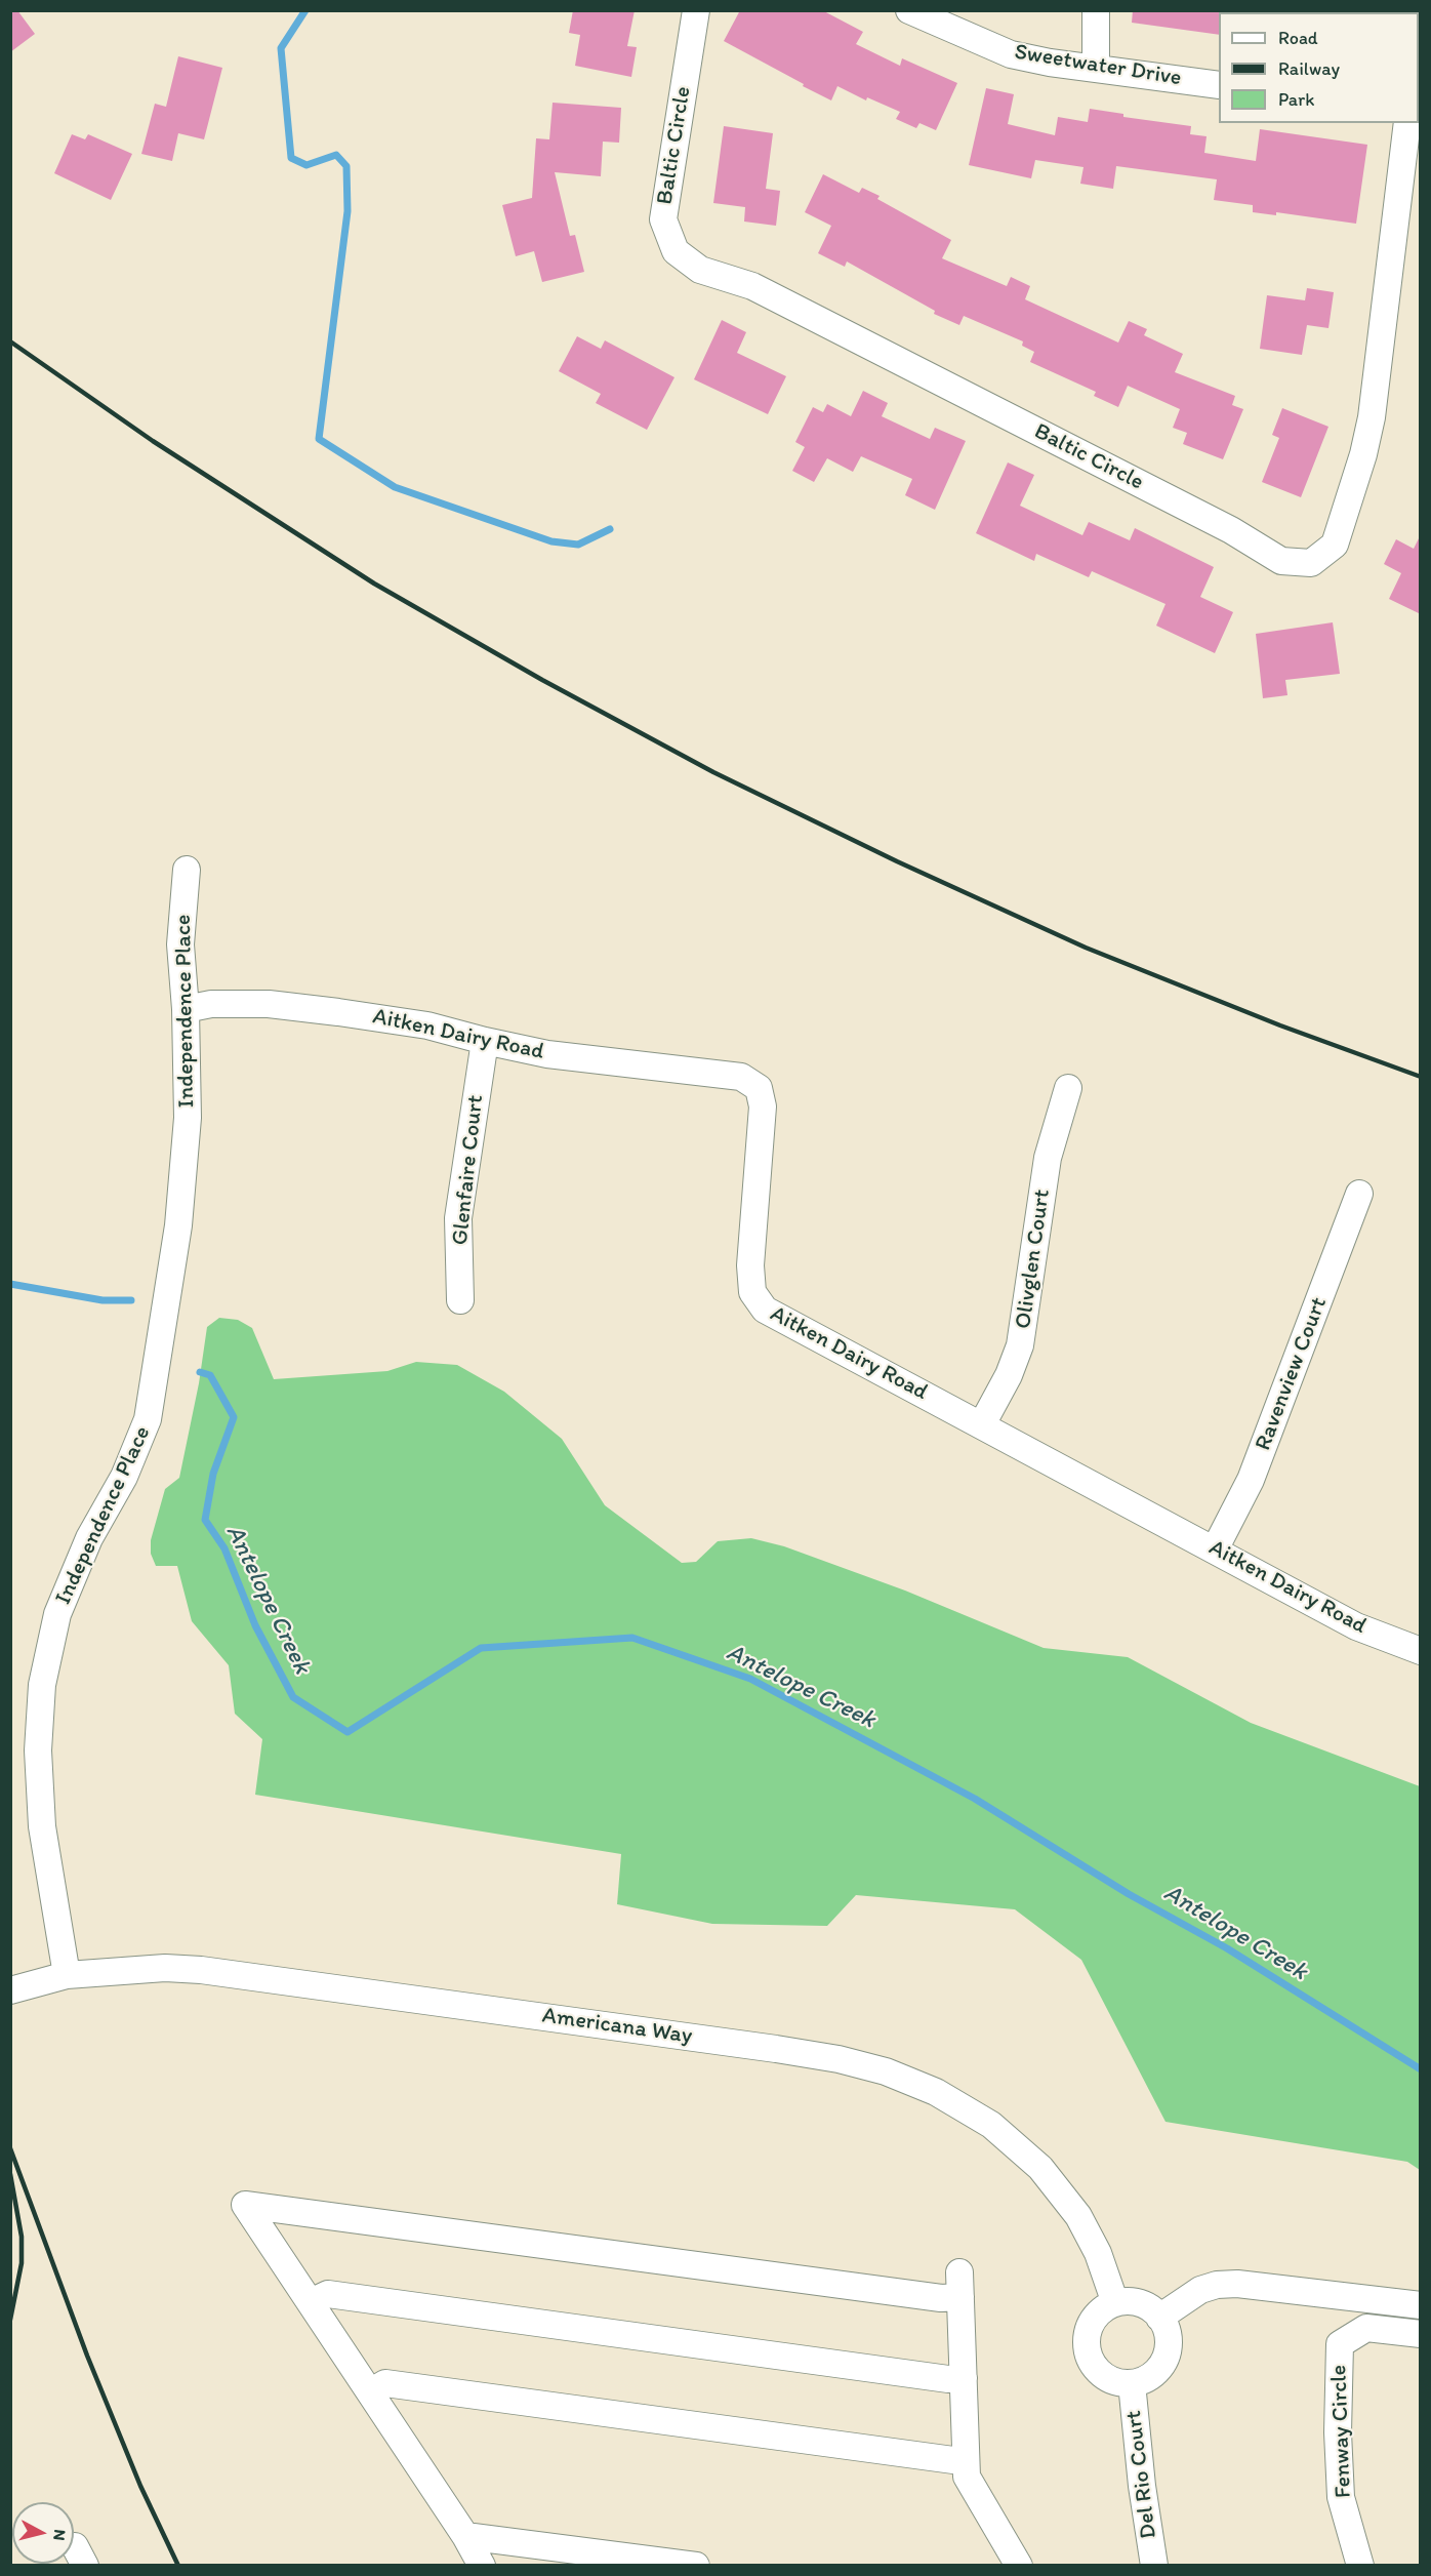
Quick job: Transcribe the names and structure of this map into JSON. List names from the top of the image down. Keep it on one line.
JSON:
{"streets":{"street":["Sweetwater Drive","Baltic Circle","Independence Place","Aitken Dairy Road","Glenfaire Court","Olivglen Court","Ravenview Court","Americana Way","Fenway Circle","Del Rio Court"]},"crossings":[["Independence Place","Aitken Dairy Road"],["Independence Place","Americana Way"],["Aitken Dairy Road","Glenfaire Court"],["Aitken Dairy Road","Olivglen Court"],["Aitken Dairy Road","Ravenview Court"],["Americana Way","Del Rio Court"]],"water":["Antelope Creek"],"legend":["Road","Railway","Park"],"north":"right"}
